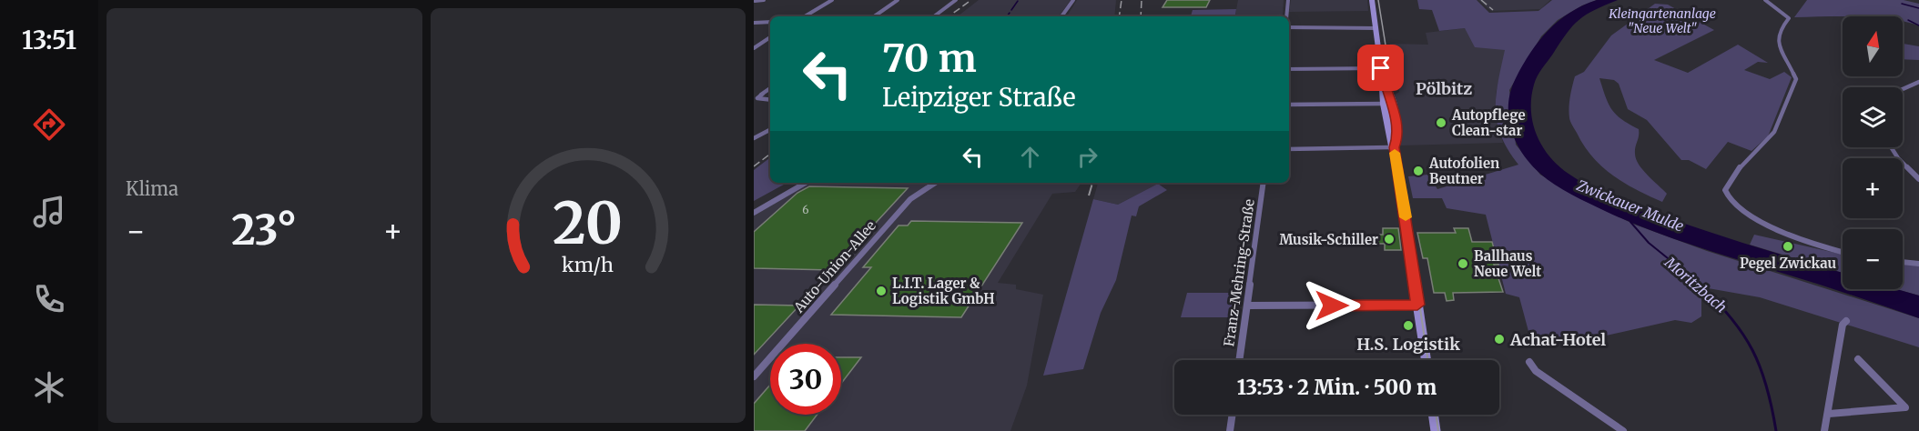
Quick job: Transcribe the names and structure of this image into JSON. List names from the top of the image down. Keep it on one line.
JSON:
{"streets":{"street":["Auto-Union-Allee","Franz-Mehring-Straße"]},"districts":["Pölbitz"],"water":["Zwickauer Mulde","Moritzbach"],"parks":["Kleingartenanlage \"Neue Welt\""],"places":["Autopflege Clean-star","Autofolien Beutner","Musik-Schiller","Pegel Zwickau","Ballhaus Neue Welt","L.I.T. Lager & Logistik GmbH","H.S. Logistik","Achat-Hotel"],"house_numbers":["6"],"north":"top","page":{"tabs":"13:51","tile":"Klima","map_buttons":["+","−"],"turn":["70 m","Leipziger Straße"],"heat":["−","23°","+"],"limit":"30","trip":"13:53 · 2 Min. · 500 m","gauge":["20","km/h"]}}
